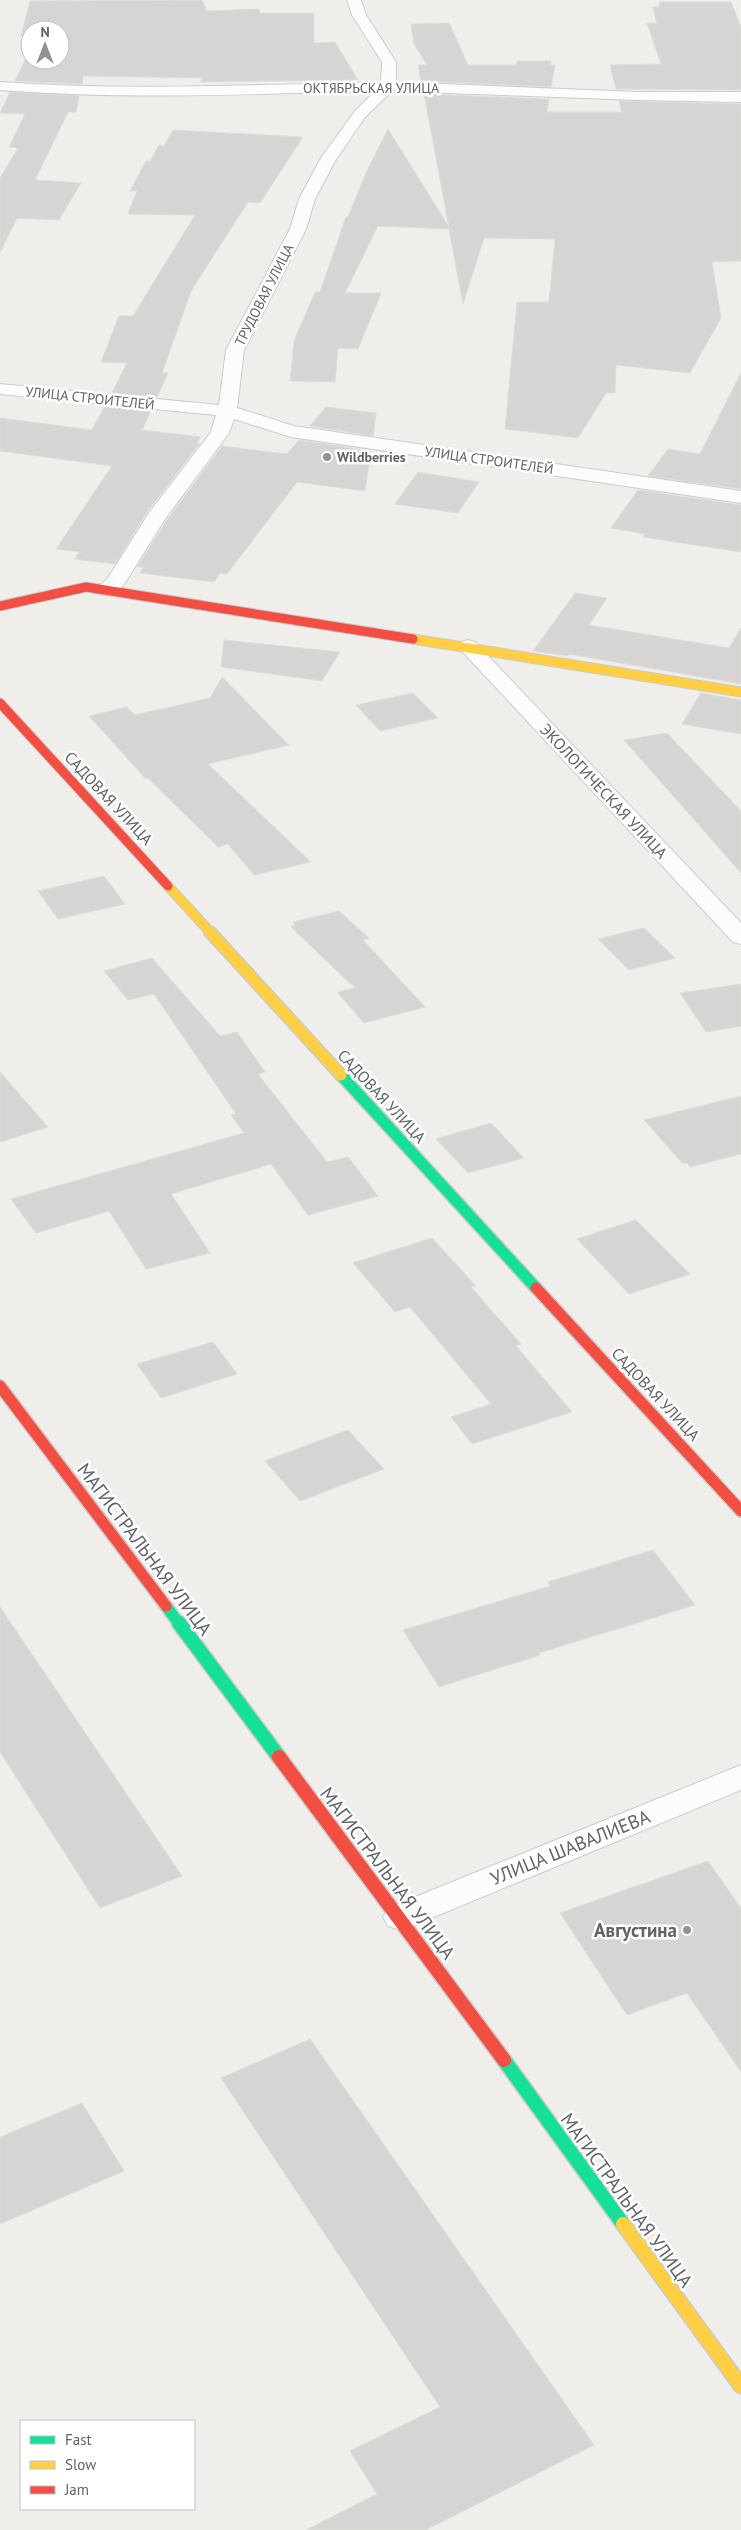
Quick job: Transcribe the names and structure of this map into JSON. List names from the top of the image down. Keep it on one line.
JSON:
{"streets":{"street":["ОКТЯБРЬСКАЯ УЛИЦА","ТРУДОВАЯ УЛИЦА","УЛИЦА СТРОИТЕЛЕЙ","ЭКОЛОГИЧЕСКАЯ УЛИЦА","САДОВАЯ УЛИЦА","МАГИСТРАЛЬНАЯ УЛИЦА","УЛИЦА ШАВАЛИЕВА"]},"crossings":[["ОКТЯБРЬСКАЯ УЛИЦА","ТРУДОВАЯ УЛИЦА"],["ТРУДОВАЯ УЛИЦА","УЛИЦА СТРОИТЕЛЕЙ"],["МАГИСТРАЛЬНАЯ УЛИЦА","УЛИЦА ШАВАЛИЕВА"]],"places":["Wildberries","Августина"],"legend":["Fast","Slow","Jam"],"north":"top"}
